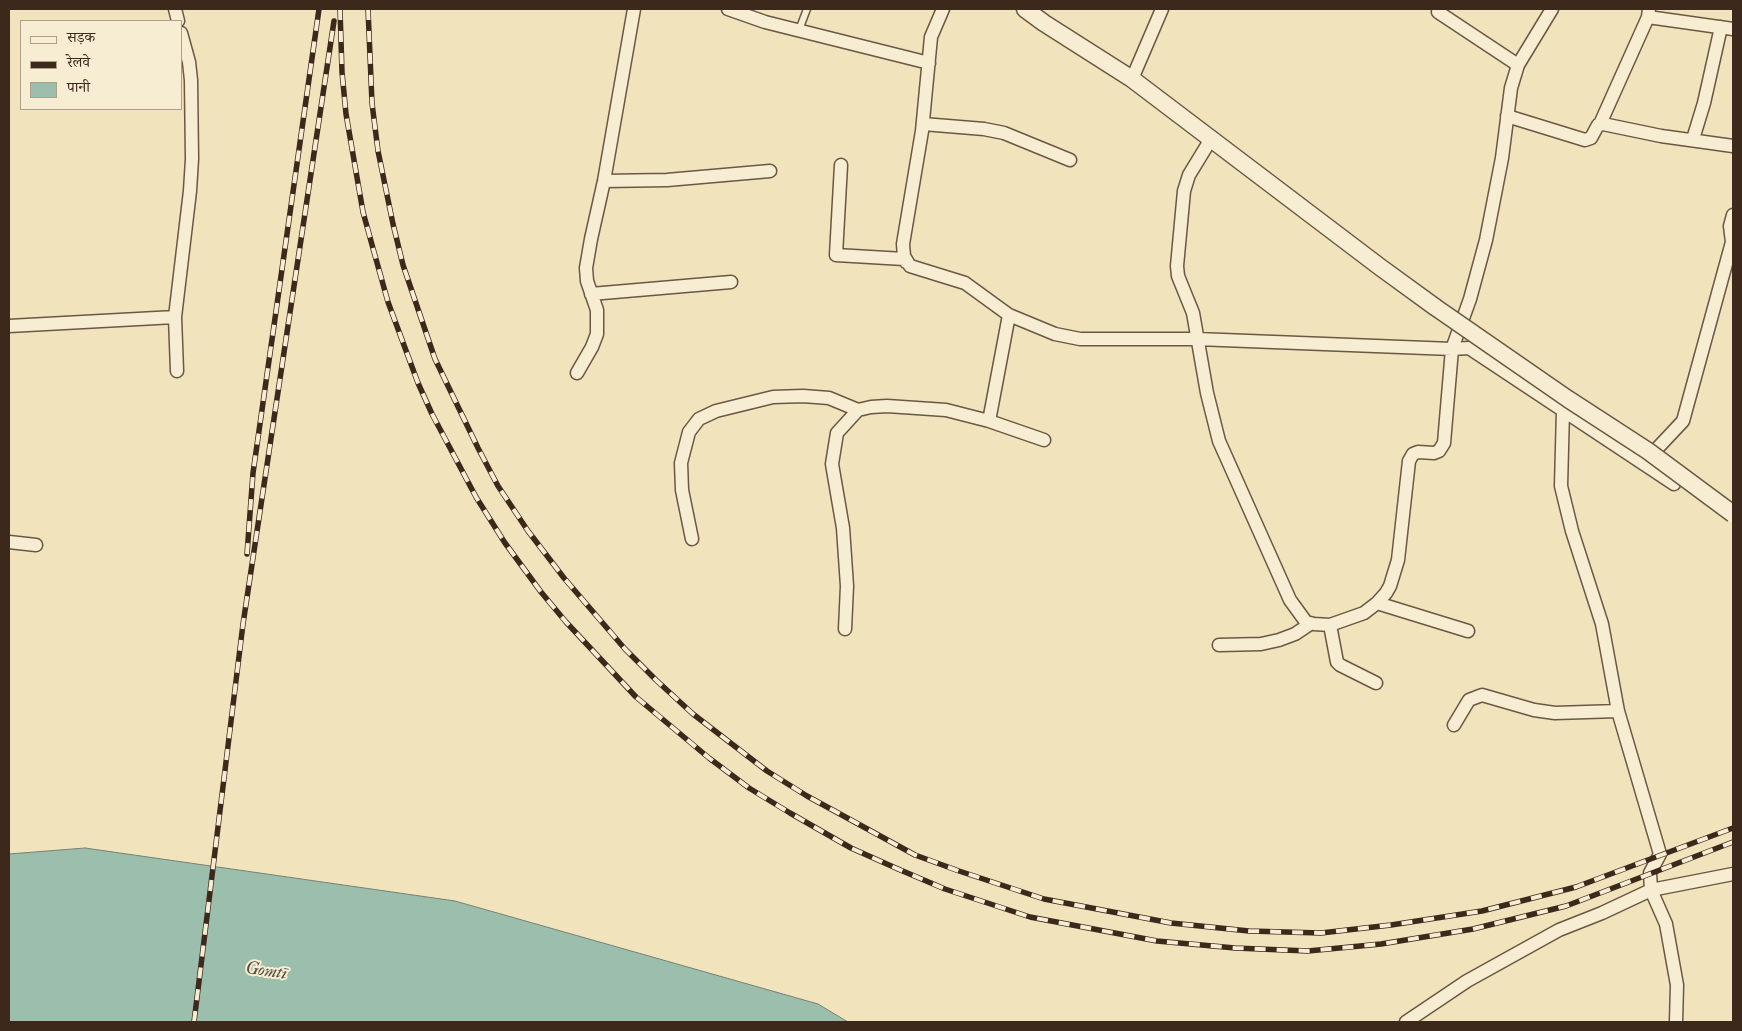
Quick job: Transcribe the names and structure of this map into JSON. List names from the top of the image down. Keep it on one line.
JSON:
{"water":["Gomtī"],"legend":["सड़क","रेलवे","पानी"]}
